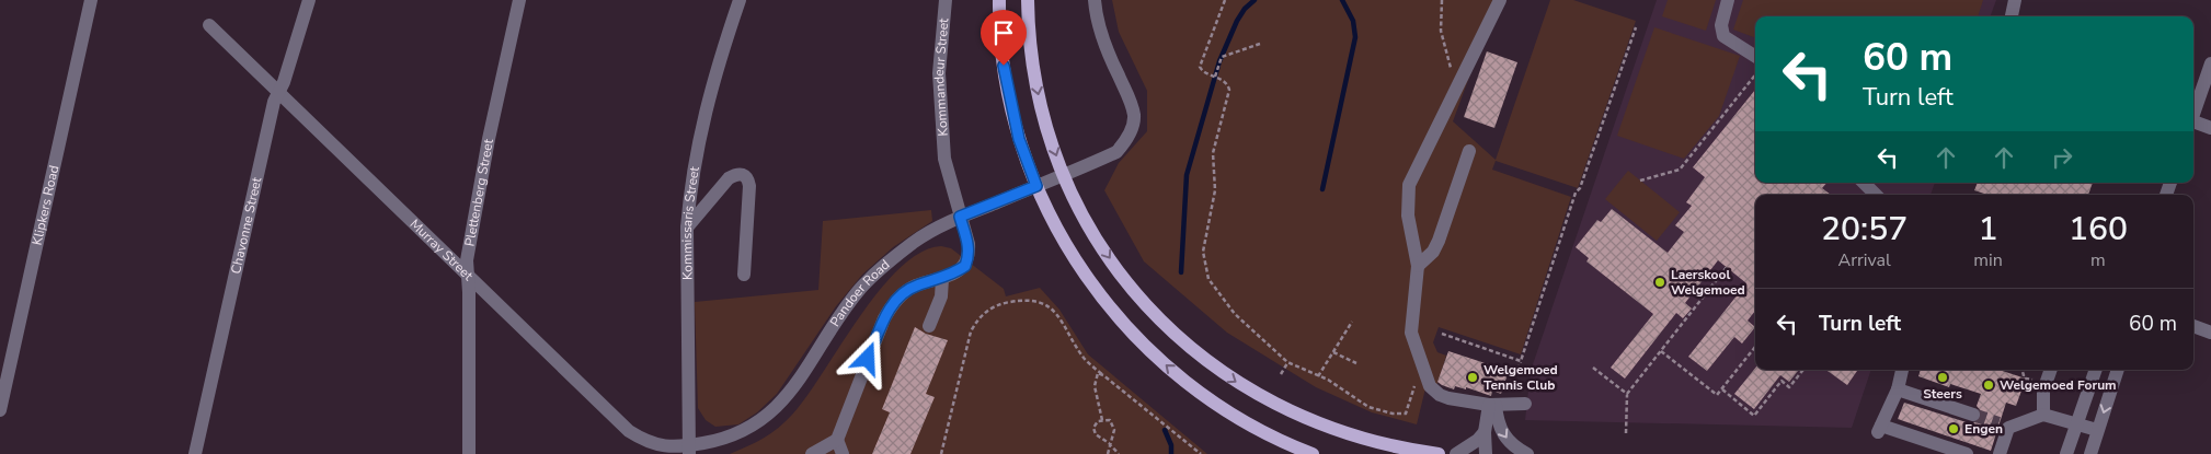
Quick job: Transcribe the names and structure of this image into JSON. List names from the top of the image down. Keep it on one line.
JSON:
{"streets":{"street":["Kommandeur Street","Plettenberg Street","Klipkers Road","Kommissaris Street","Chavonne Street","Murray Street","Pandoer Road"]},"crossings":[["Kommandeur Street","Pandoer Road"],["Plettenberg Street","Murray Street"],["Kommissaris Street","Murray Street"],["Kommissaris Street","Pandoer Road"],["Chavonne Street","Murray Street"],["Murray Street","Pandoer Road"]],"places":["Laerskool Welgemoed","Welgemoed Tennis Club","Steers","Welgemoed Forum","Engen"],"page":{"turn":["60 m","Turn left"],"eta":["20:57","Arrival","1","min","160","m"],"list":[{"name":"Turn left","value":"60 m"}]}}
